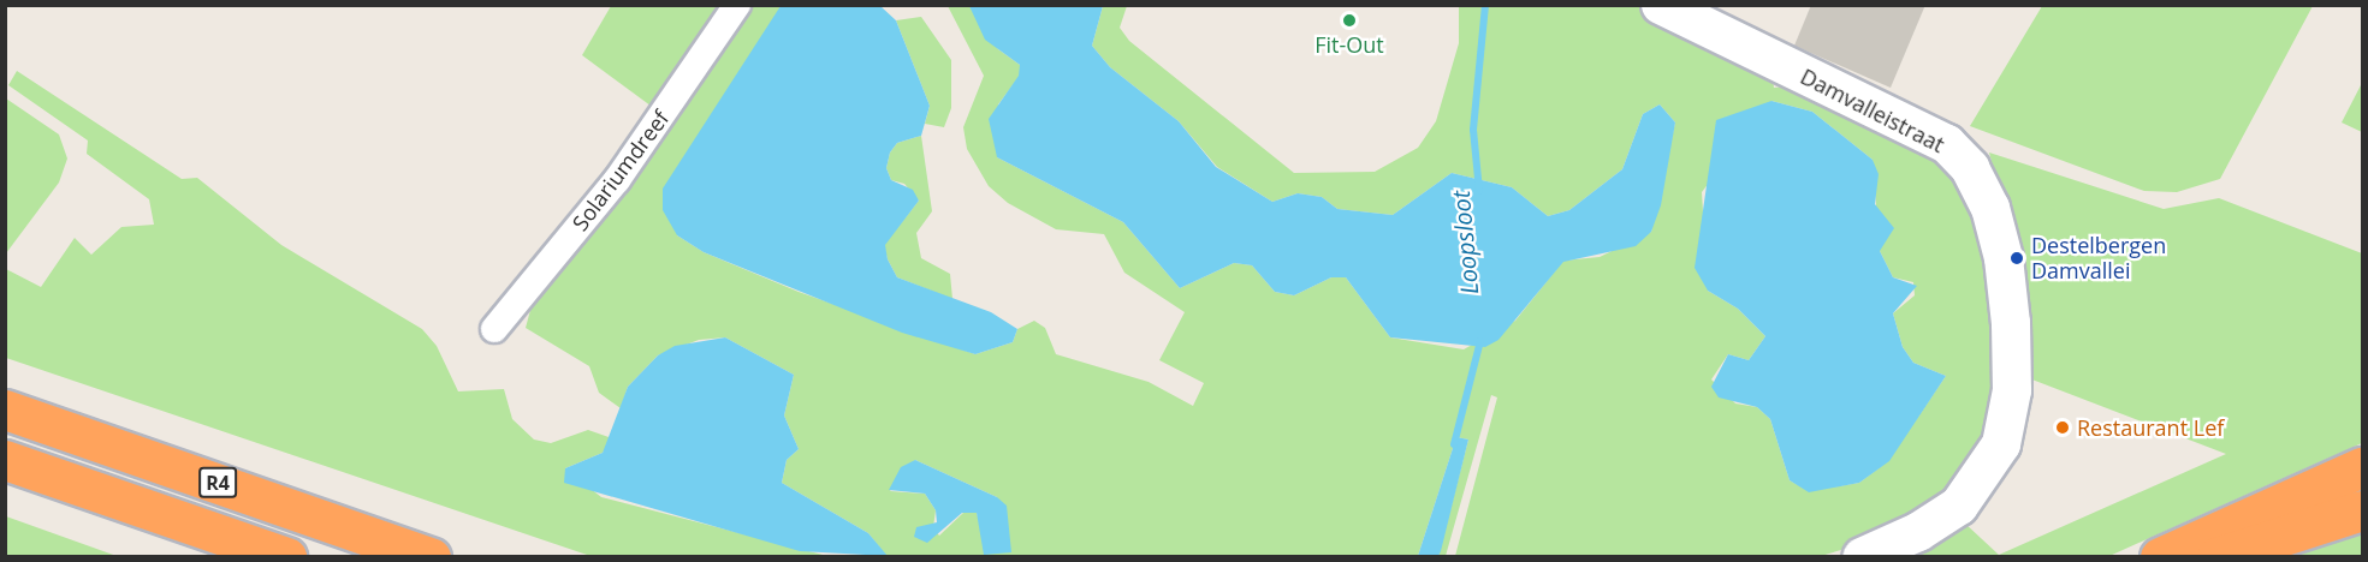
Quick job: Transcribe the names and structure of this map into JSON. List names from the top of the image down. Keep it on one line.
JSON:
{"streets":{"highway":["R4"],"street":["Damvalleistraat","Solariumdreef"]},"water":["Loopsloot"],"places":["Fit-Out","Destelbergen Damvallei","Restaurant Lef"]}
